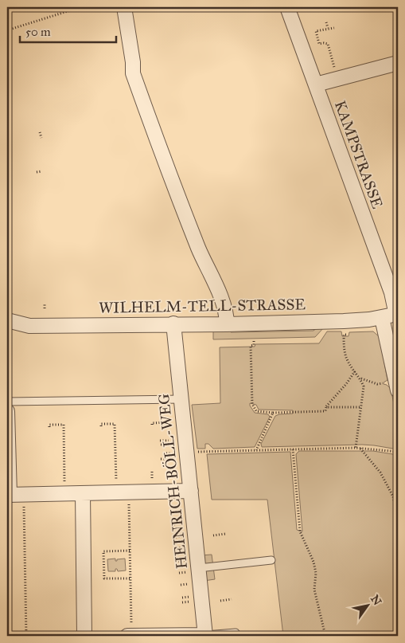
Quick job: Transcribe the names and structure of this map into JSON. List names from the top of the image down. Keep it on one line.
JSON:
{"streets":{"street":["KAMPSTRASSE","WILHELM-TELL-STRASSE","HEINRICH-BÖLL-WEG"]},"crossings":[["KAMPSTRASSE","WILHELM-TELL-STRASSE"],["WILHELM-TELL-STRASSE","HEINRICH-BÖLL-WEG"]],"scale_bar":"50 m","north":"top right"}
